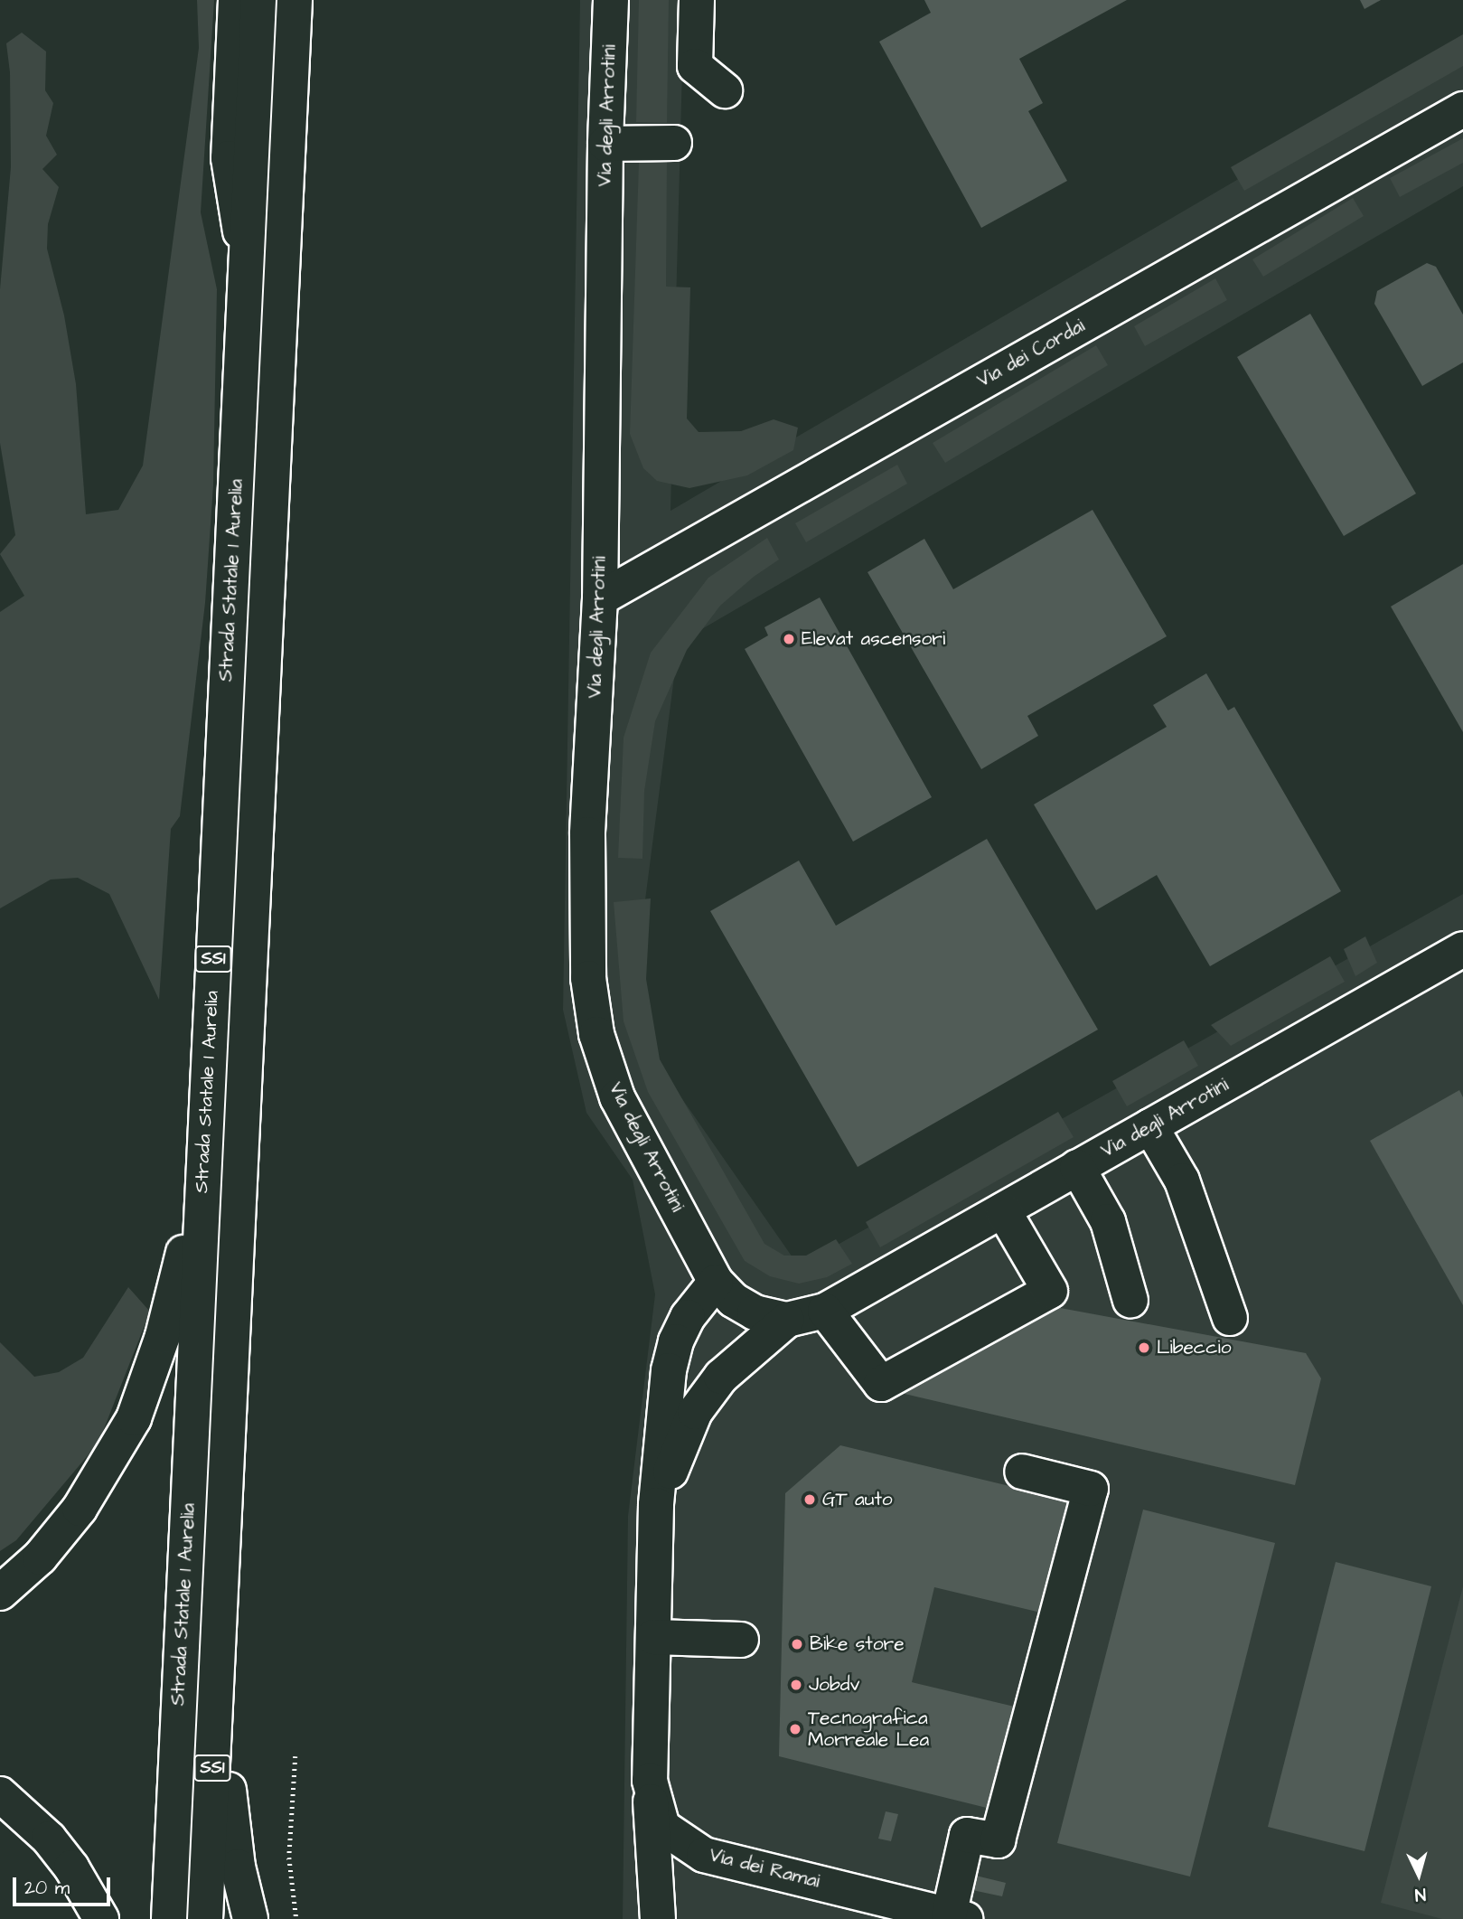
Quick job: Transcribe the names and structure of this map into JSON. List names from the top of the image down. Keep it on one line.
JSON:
{"streets":{"main road":["Via degli Arrotini","Via dei Cordai","Strada Statale 1 Aurelia","SS1","Via dei Ramai"]},"crossings":[["Via degli Arrotini","Via dei Cordai"],["Via degli Arrotini","Via dei Ramai"]],"places":["Elevat ascensori","Libeccio","GT auto","Bike store","Jobdv","Tecnografica Morreale Lea"],"scale_bar":"20 m","north":"bottom"}
